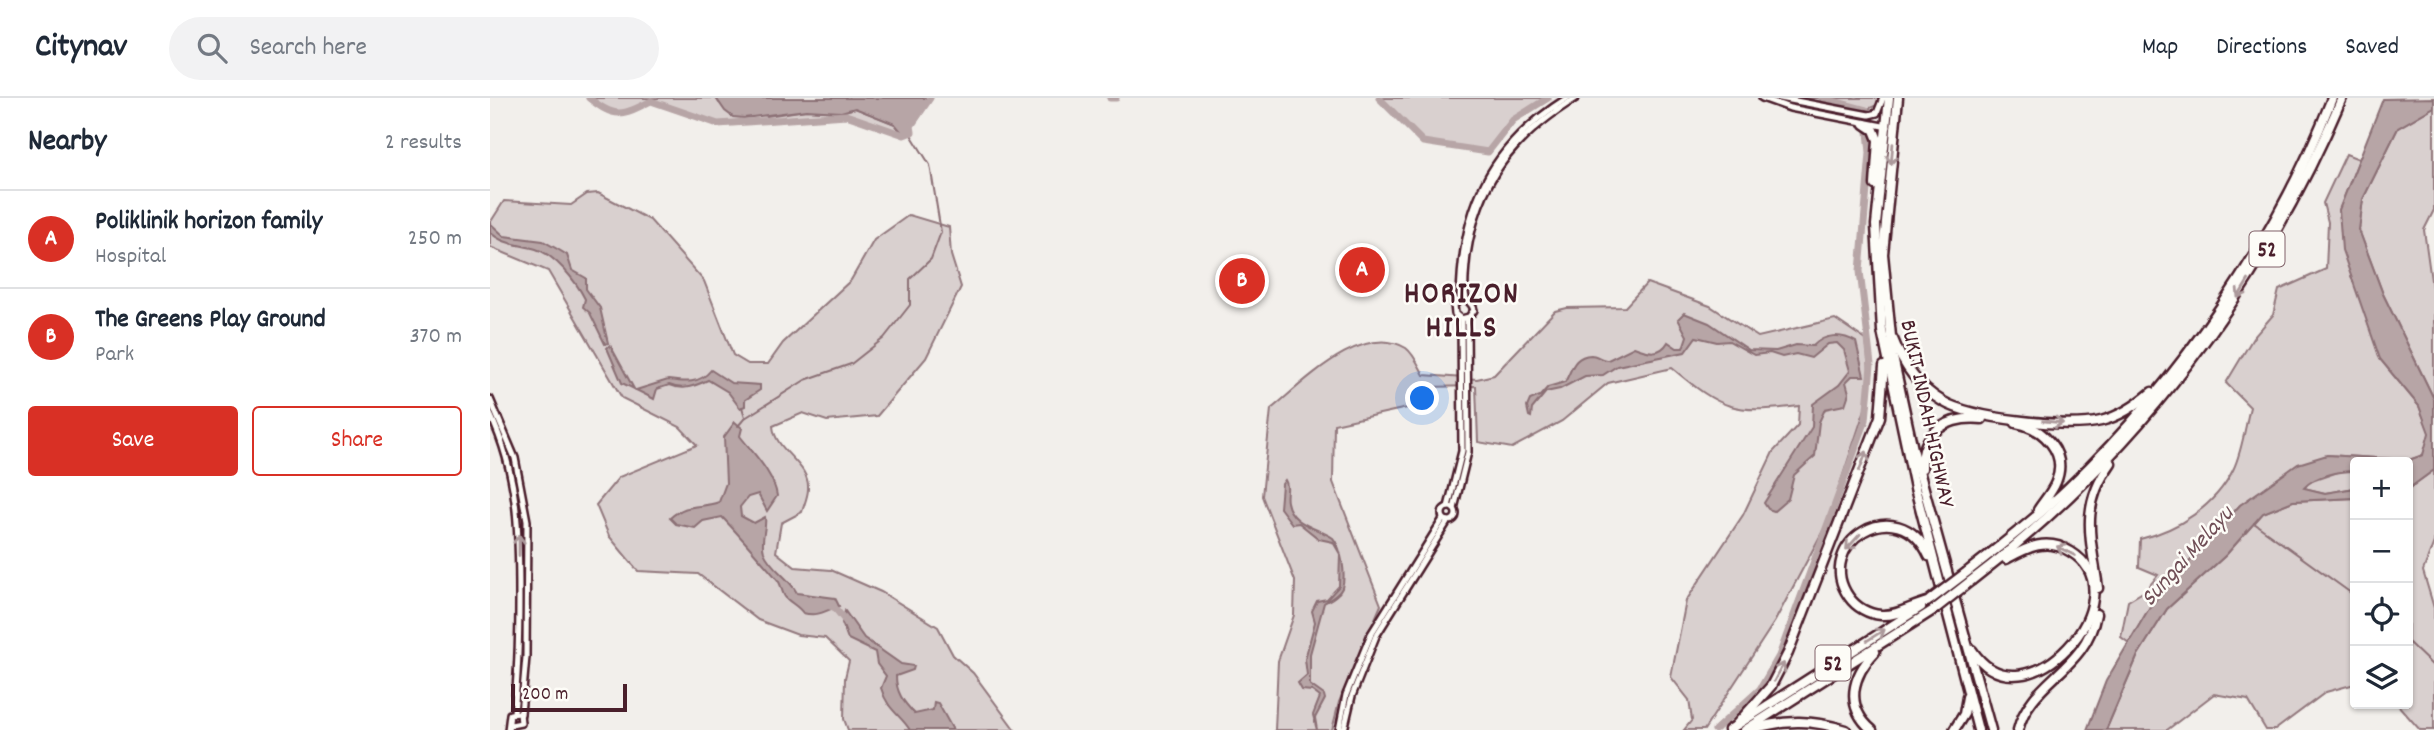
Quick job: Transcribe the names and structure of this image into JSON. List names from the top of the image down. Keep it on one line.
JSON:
{"streets":{"highway":["52","BUKIT INDAH HIGHWAY"]},"districts":["HORIZON HILLS"],"water":["Sungai Melayu"],"scale_bar":"200 m","page":{"header":"Citynav","search":"Search here","nav":["Map","Directions","Saved"],"heading":["Nearby","2 results"],"list":[{"mark":"A","name":"Poliklinik horizon family","note":"Hospital","value":"250 m"},{"mark":"B","name":"The Greens Play Ground","note":"Park","value":"370 m"}],"pins":["A","B"],"buttons":["Save","Share"],"map_buttons":["+","−"],"scale":"200 m"}}
